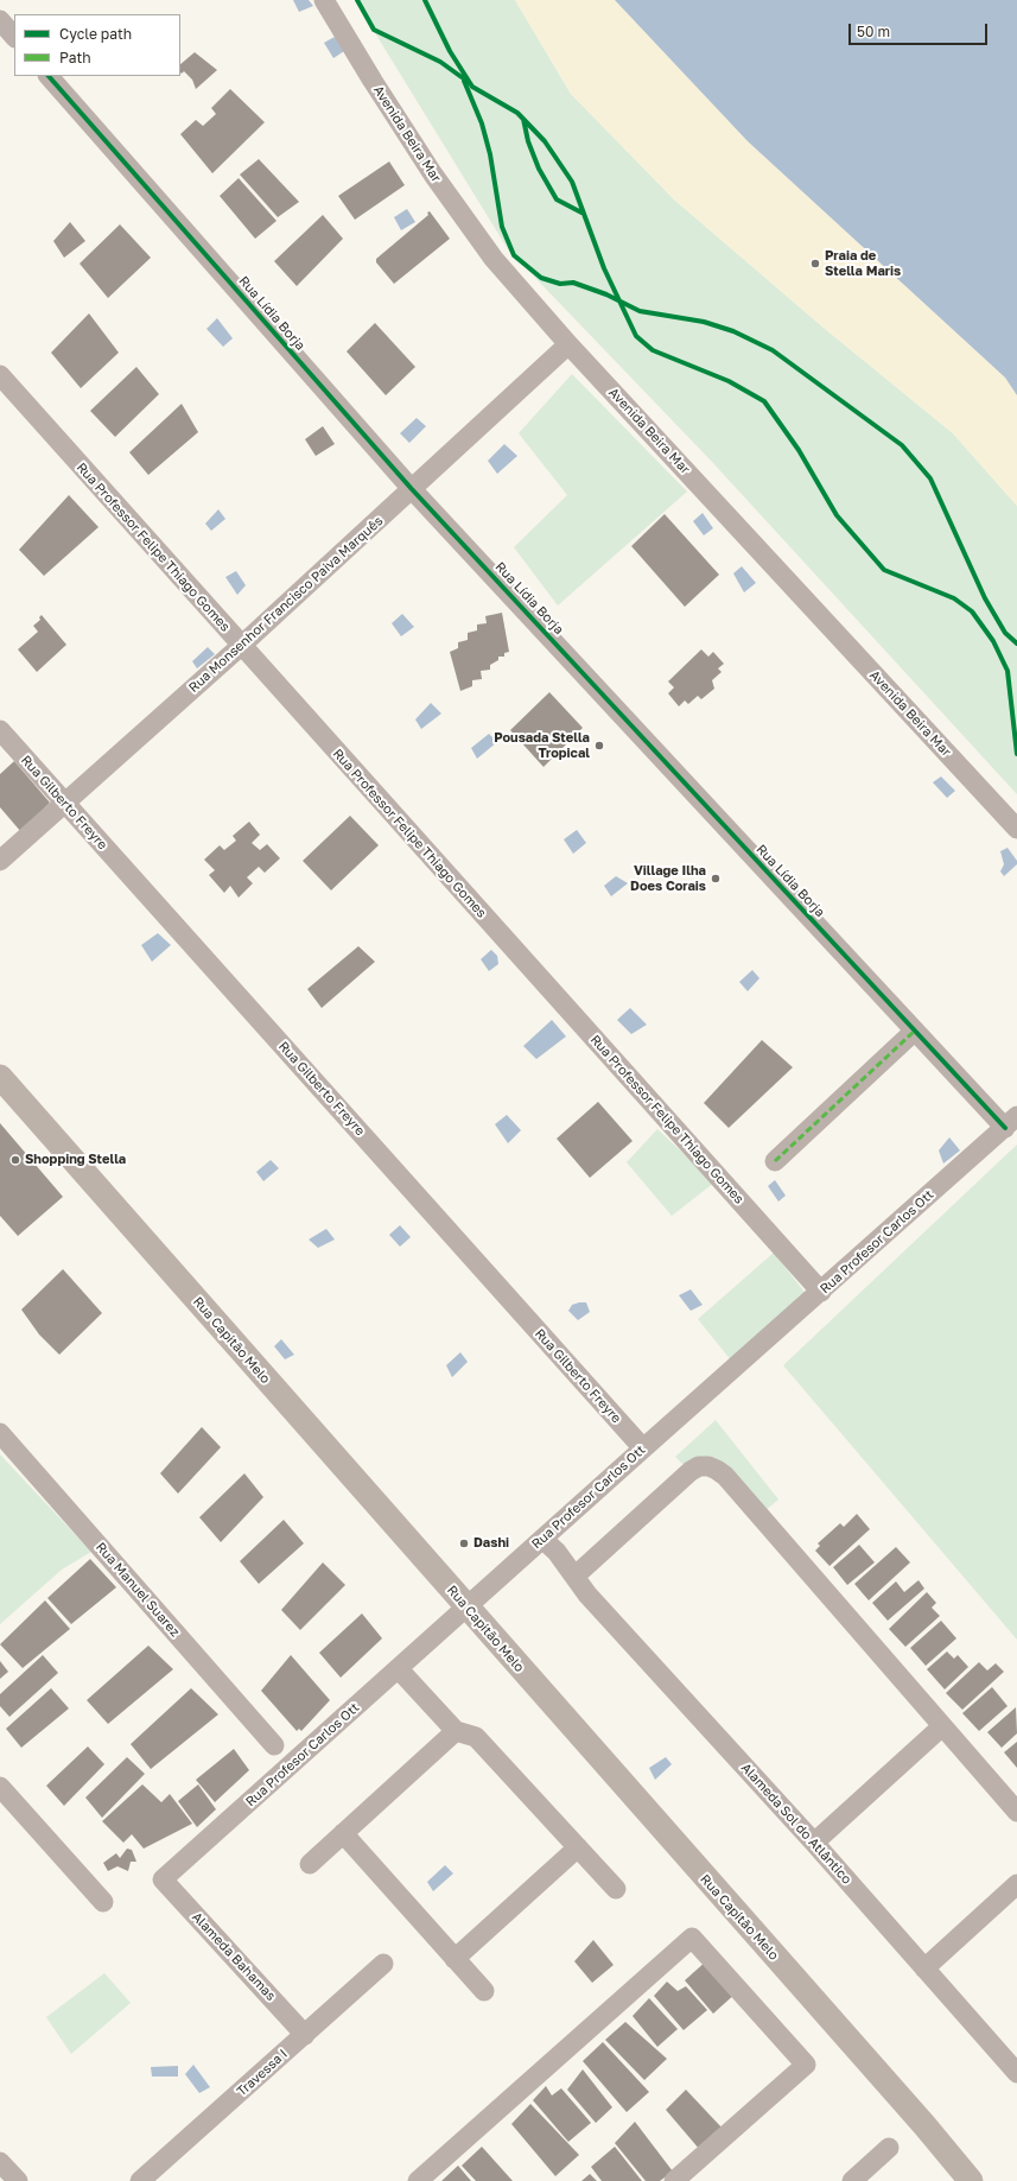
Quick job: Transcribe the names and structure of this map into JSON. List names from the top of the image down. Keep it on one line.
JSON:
{"streets":{"main road":["Rua Capitão Melo"],"street":["Avenida Beira Mar","Rua Lídia Borja","Rua Professor Felipe Thiago Gomes","Rua Monsenhor Francisco Paiva Marquês","Rua Gilberto Freyre","Rua Profesor Carlos Ott","Rua Manuel Suarez","Alameda Sol do Atlântico","Alameda Bahamas","Travessa I"]},"crossings":[["Avenida Beira Mar","Rua Monsenhor Francisco Paiva Marquês"],["Rua Lídia Borja","Rua Monsenhor Francisco Paiva Marquês"],["Rua Lídia Borja","Rua Profesor Carlos Ott"],["Rua Professor Felipe Thiago Gomes","Rua Monsenhor Francisco Paiva Marquês"],["Rua Professor Felipe Thiago Gomes","Rua Profesor Carlos Ott"],["Rua Monsenhor Francisco Paiva Marquês","Rua Gilberto Freyre"],["Rua Gilberto Freyre","Rua Profesor Carlos Ott"],["Rua Profesor Carlos Ott","Rua Capitão Melo"],["Rua Profesor Carlos Ott","Alameda Sol do Atlântico"],["Rua Profesor Carlos Ott","Alameda Bahamas"],["Alameda Bahamas","Travessa I"]],"places":["Praia de Stella Maris","Pousada Stella Tropical","Village Ilha Does Corais","Shopping Stella","Dashi"],"legend":["Cycle path","Path"],"scale_bar":"50 m"}
